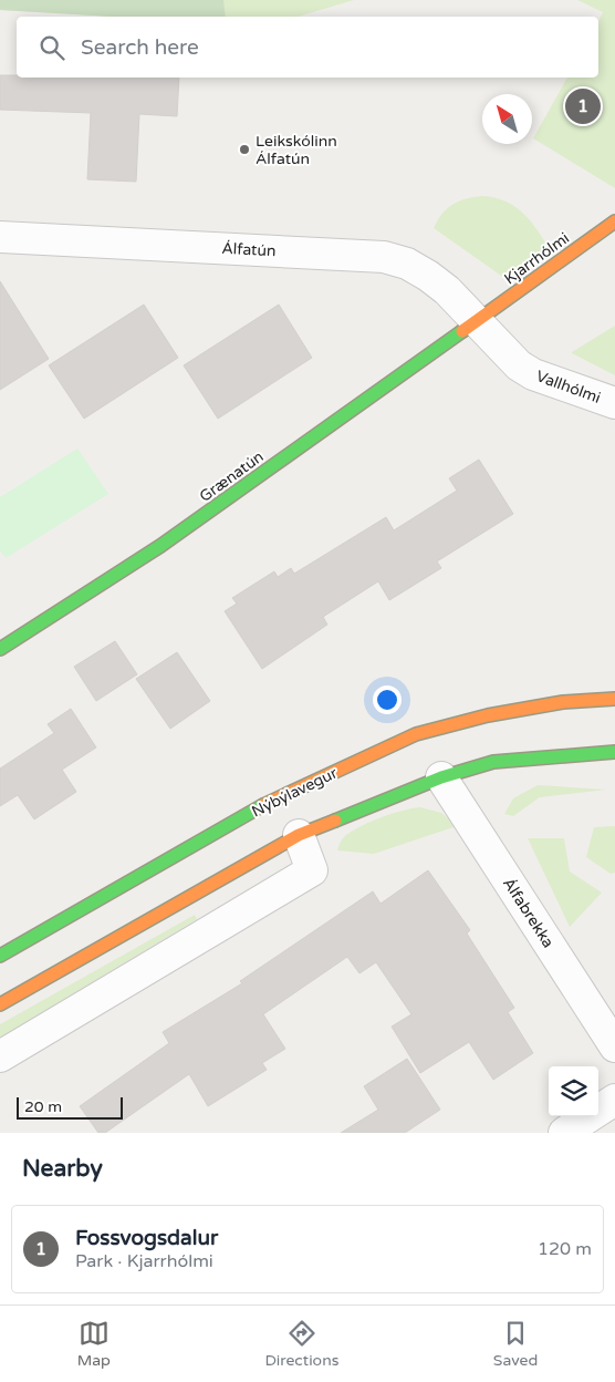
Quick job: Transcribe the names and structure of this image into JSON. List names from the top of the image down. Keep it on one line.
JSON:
{"streets":{"main road":["Kjarrhólmi","Grænatún","Nýbýlavegur"],"street":["Álfatún","Vallhólmi","Álfabrekka"]},"crossings":[["Álfatún","Kjarrhólmi"],["Álfatún","Vallhólmi"],["Álfatún","Grænatún"],["Kjarrhólmi","Vallhólmi"],["Kjarrhólmi","Grænatún"],["Vallhólmi","Grænatún"]],"places":["Leikskólinn Álfatún"],"scale_bar":"20 m","north":"top left","page":{"search":"Search here","pins":"1","scale":"20 m","heading":"Nearby","list":[{"mark":"1","name":"Fossvogsdalur","note":"Park · Kjarrhólmi","value":"120 m"}],"nav":["Map","Directions","Saved"]}}
